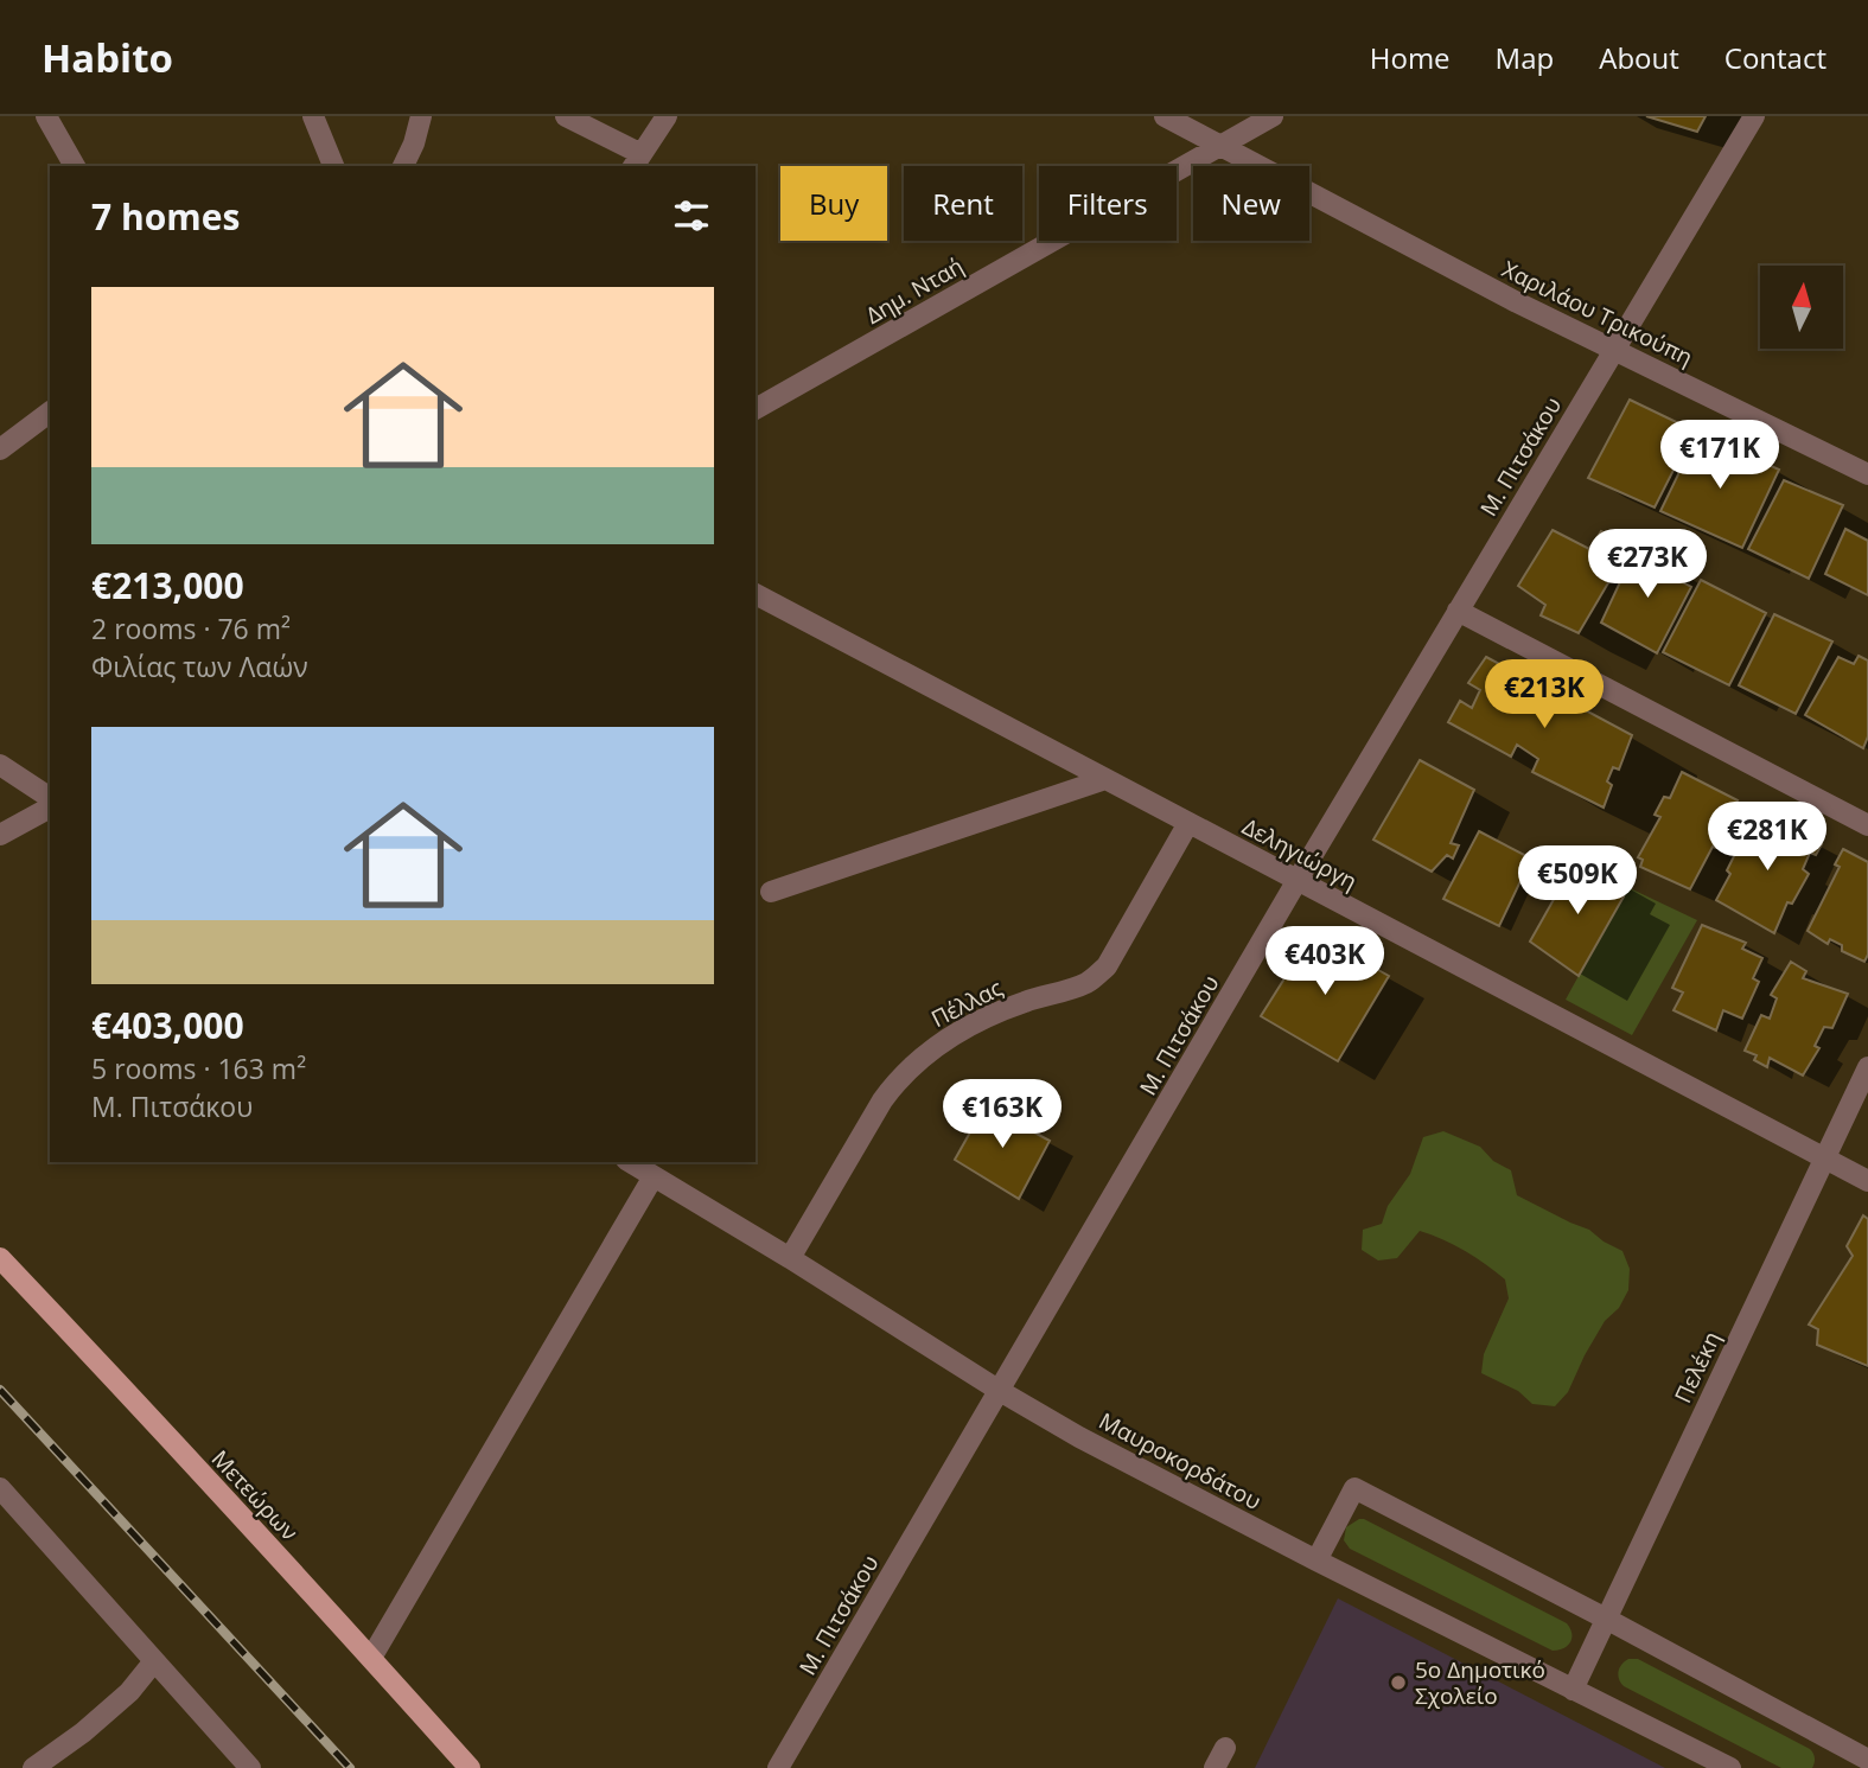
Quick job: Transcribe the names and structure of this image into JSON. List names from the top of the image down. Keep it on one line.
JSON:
{"streets":{"main road":["Μετεώρων"],"street":["Δημ. Νταή","Χαριλάου Τρικούπη","Μ. Πιτσάκου","Δεληγιώργη","Πέλλας","Πελέκη","Μαυροκορδάτου"]},"crossings":[["Δημ. Νταή","Χαριλάου Τρικούπη"],["Χαριλάου Τρικούπη","Μ. Πιτσάκου"],["Μ. Πιτσάκου","Δεληγιώργη"],["Μ. Πιτσάκου","Μαυροκορδάτου"],["Δεληγιώργη","Πέλλας"],["Δεληγιώργη","Πελέκη"],["Πέλλας","Μαυροκορδάτου"],["Πελέκη","Μαυροκορδάτου"]],"places":["5ο Δημοτικό Σχολείο"],"north":"top","page":{"header":"Habito","nav":["Home","Map","About","Contact"],"chip":["Buy","Rent","Filters","New"],"heading":"7 homes","list":[{"name":"€213,000","note":"2 rooms · 76 m² · Φιλίας των Λαών"},{"name":"€403,000","note":"5 rooms · 163 m² · Μ. Πιτσάκου"}],"price":["€171K","€273K","€213K","€281K","€509K","€403K","€163K"]}}
